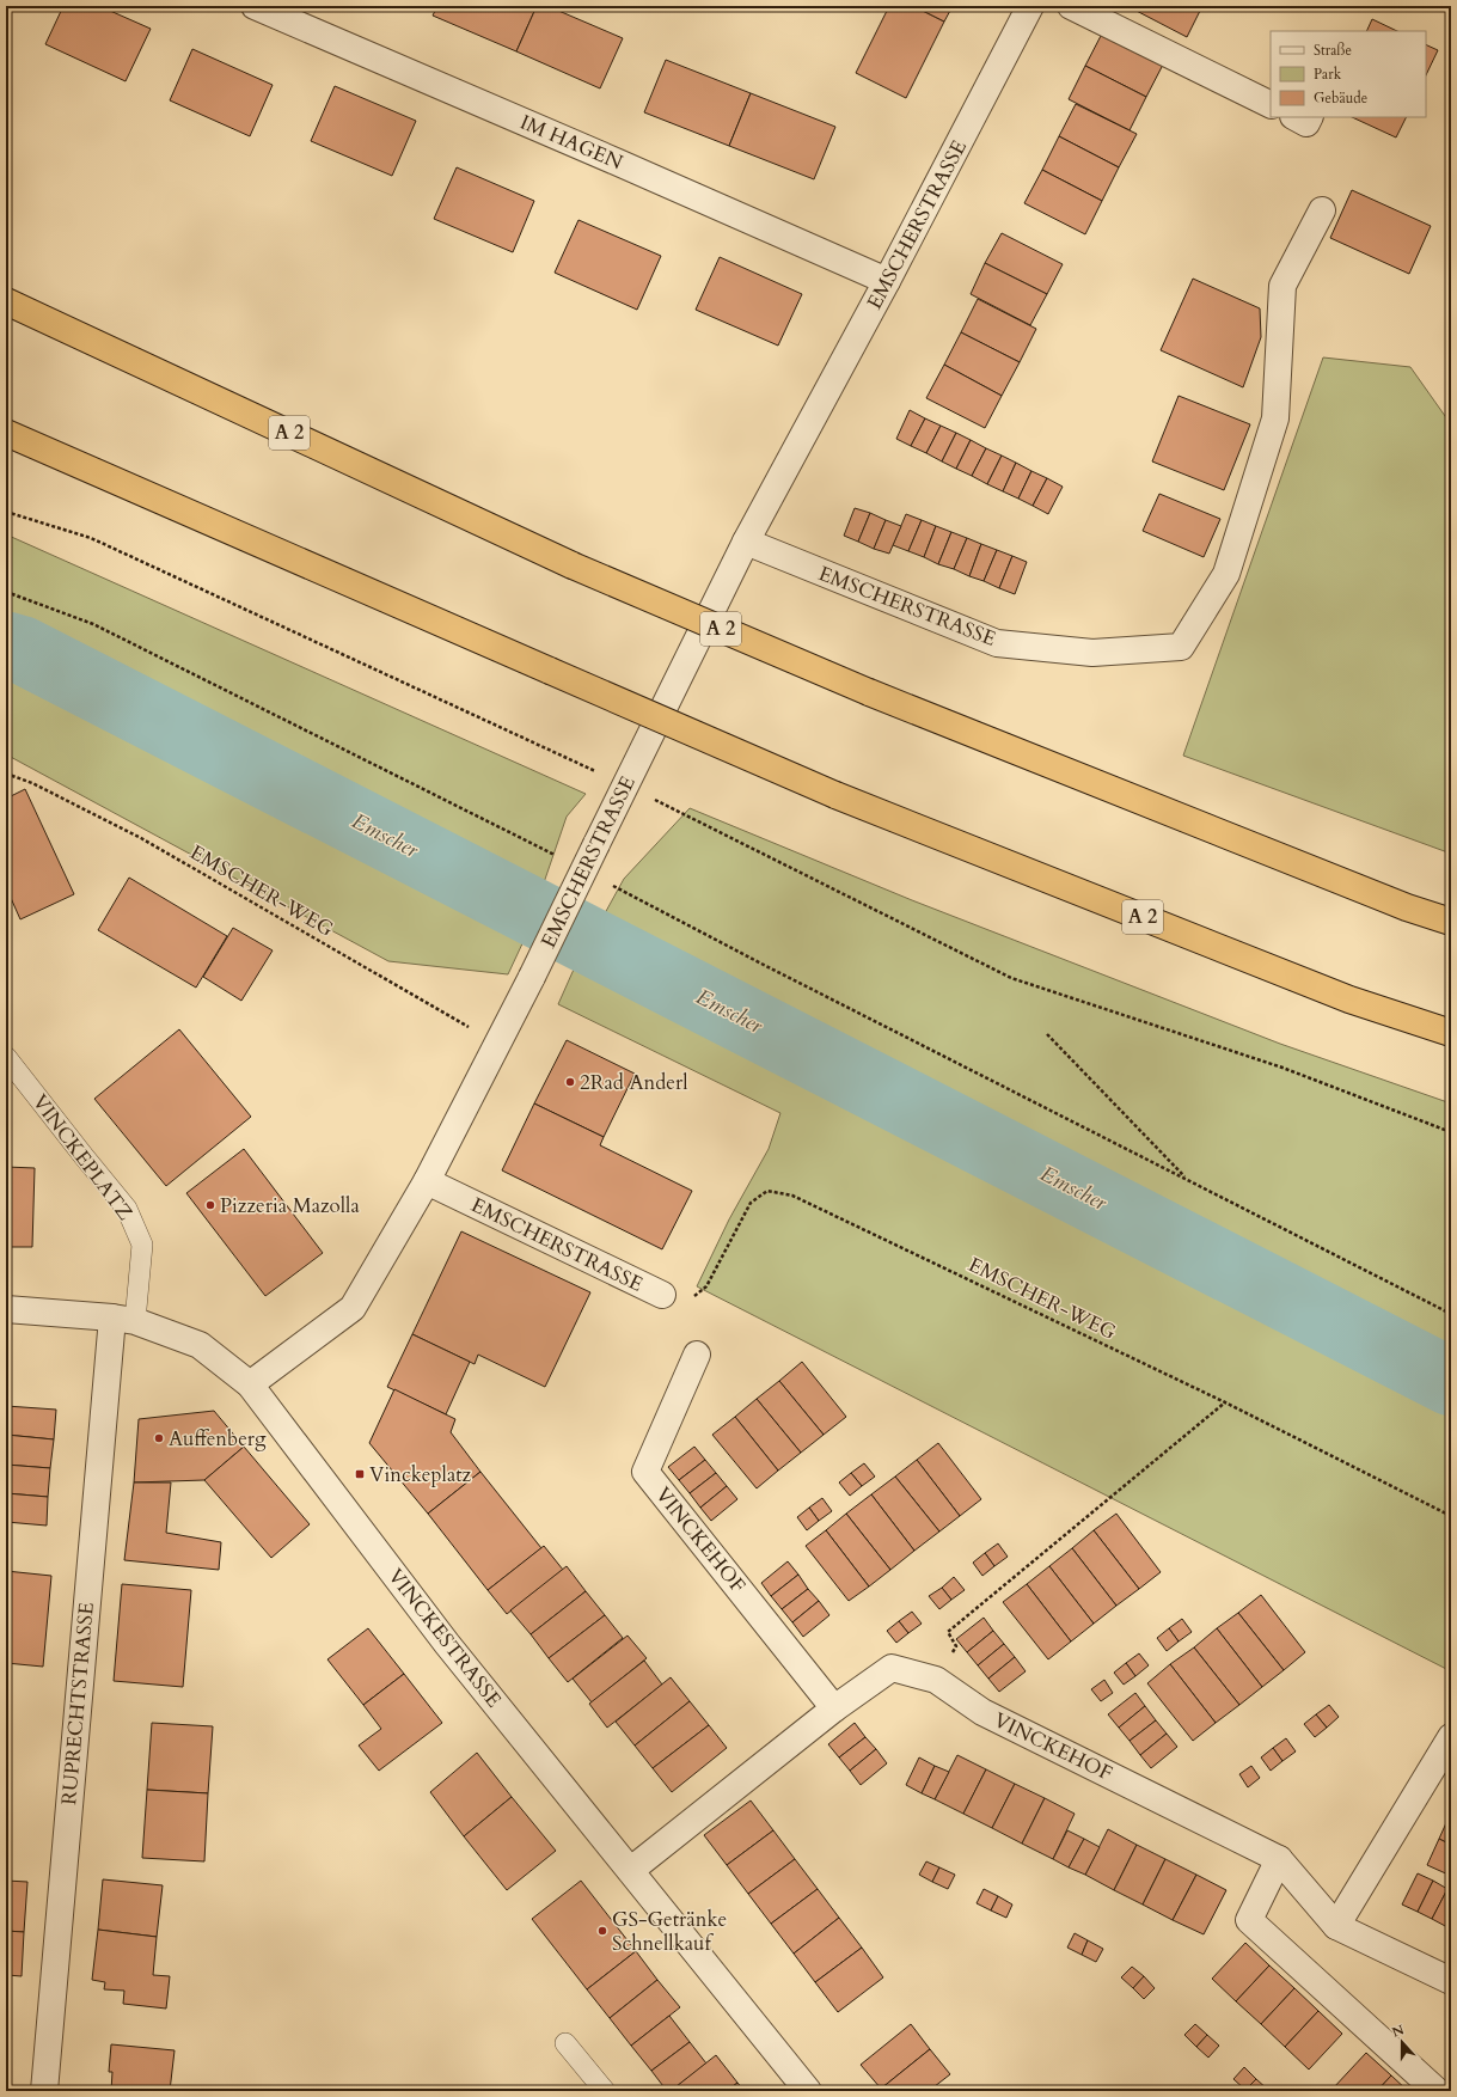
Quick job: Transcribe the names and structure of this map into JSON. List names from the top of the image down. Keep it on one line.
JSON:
{"streets":{"highway":["A 2"],"street":["IM HAGEN","EMSCHERSTRASSE","VINCKEHOF","VINCKESTRASSE","RUPRECHTSTRASSE"],"lane":["VINCKEPLATZ"],"path":["EMSCHER-WEG"]},"crossings":[["IM HAGEN","EMSCHERSTRASSE"],["EMSCHERSTRASSE","EMSCHER-WEG"],["EMSCHERSTRASSE","VINCKESTRASSE"],["VINCKEPLATZ","VINCKESTRASSE"],["VINCKEPLATZ","RUPRECHTSTRASSE"],["VINCKEHOF","VINCKESTRASSE"],["VINCKESTRASSE","RUPRECHTSTRASSE"]],"water":["Emscher"],"places":{"other":["2Rad Anderl","Pizzeria Mazolla","Auffenberg","GS-Getränke Schnellkauf"],"transit":["Vinckeplatz"]},"legend":["Straße","Park","Gebäude"],"north":"top"}
